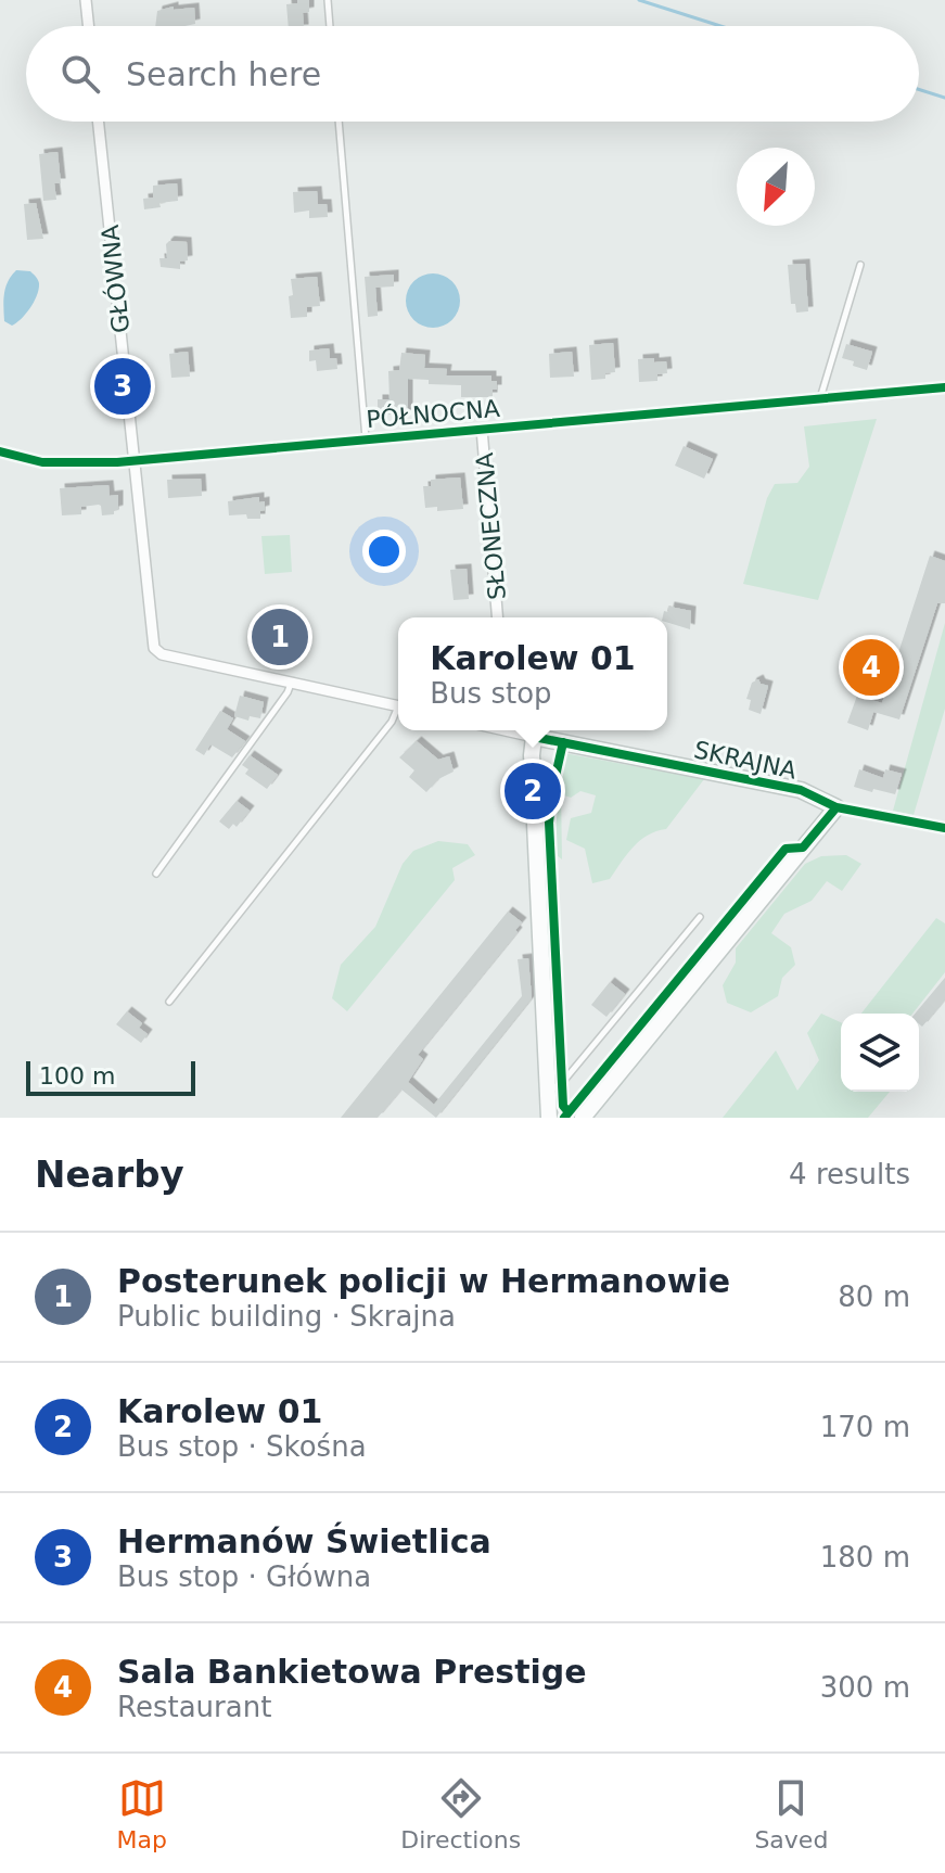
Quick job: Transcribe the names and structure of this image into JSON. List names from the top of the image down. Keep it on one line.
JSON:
{"streets":{"street":["GŁÓWNA","PÓŁNOCNA","SŁONECZNA","SKRAJNA"]},"crossings":[["GŁÓWNA","PÓŁNOCNA"],["PÓŁNOCNA","SŁONECZNA"]],"scale_bar":"100 m","north":"bottom left","page":{"search":"Search here","pins":["3","1","4","2"],"popup":["Karolew 01","Bus stop"],"scale":"100 m","heading":["Nearby","4 results"],"list":[{"mark":"1","name":"Posterunek policji w Hermanowie","note":"Public building · Skrajna","value":"80 m"},{"mark":"2","name":"Karolew 01","note":"Bus stop · Skośna","value":"170 m"},{"mark":"3","name":"Hermanów Świetlica","note":"Bus stop · Główna","value":"180 m"},{"mark":"4","name":"Sala Bankietowa Prestige","note":"Restaurant","value":"300 m"}],"nav":["Map","Directions","Saved"]}}
